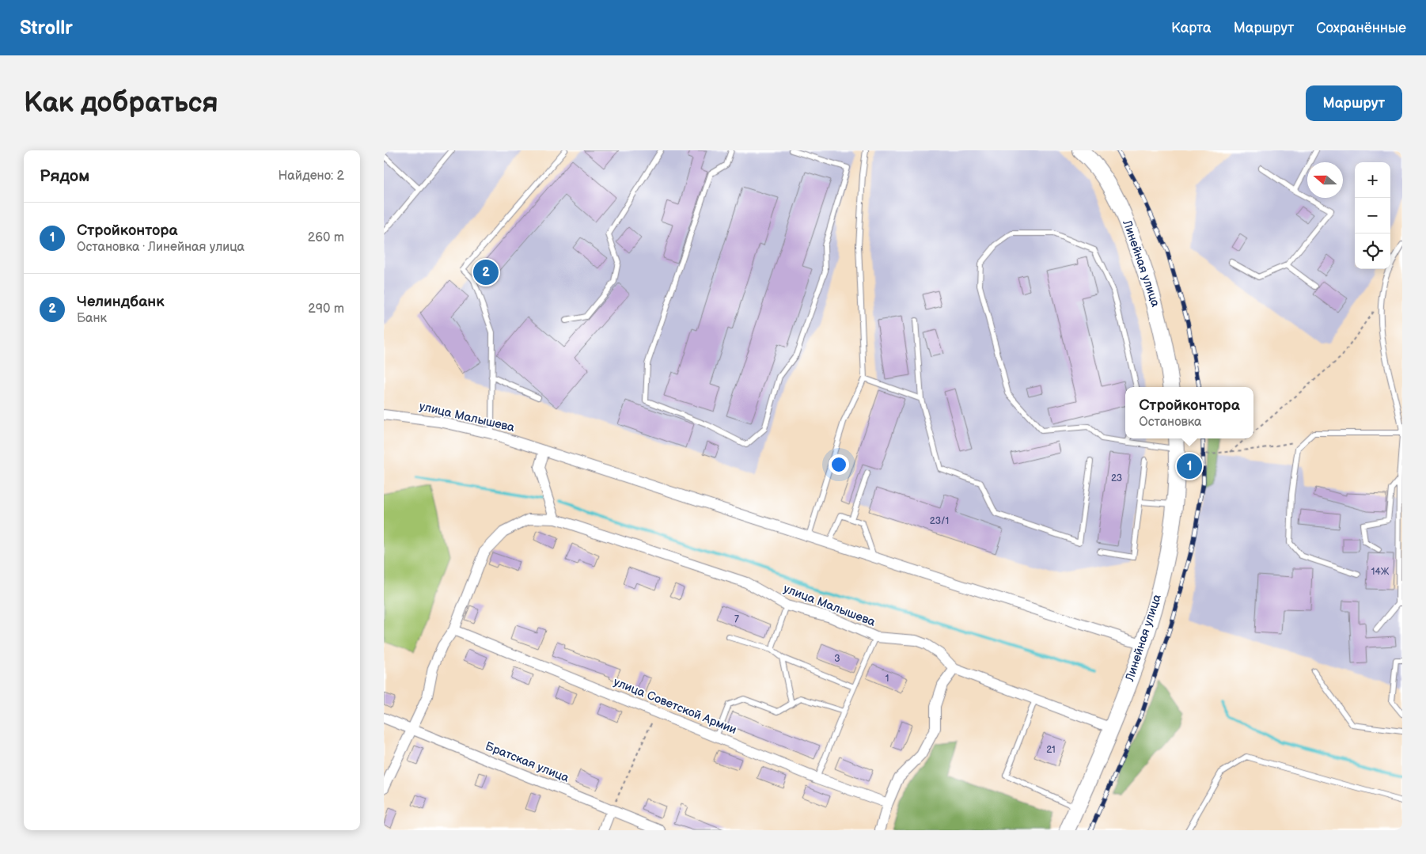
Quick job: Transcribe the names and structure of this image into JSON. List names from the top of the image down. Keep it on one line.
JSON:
{"streets":{"main road":["Линейная улица"],"street":["улица Малышева","улица Советской Армии","Братская улица"]},"crossings":[["Линейная улица","улица Малышева"],["улица Малышева","улица Советской Армии"],["улица Малышева","Братская улица"]],"house_numbers":["23","23/1","14Ж","7","3","1","21"],"north":"left","page":{"header":"Strollr","nav":["Карта","Маршрут","Сохранённые"],"buttons":"Маршрут","title":"Как добраться","heading":["Рядом","Найдено: 2"],"map_buttons":["+","−"],"list":[{"mark":"1","name":"Стройконтора","note":"Остановка · Линейная улица","value":"260 m"},{"mark":"2","name":"Челиндбанк","note":"Банк","value":"290 m"}],"pins":["2","1"],"popup":["Стройконтора","Остановка"]}}
